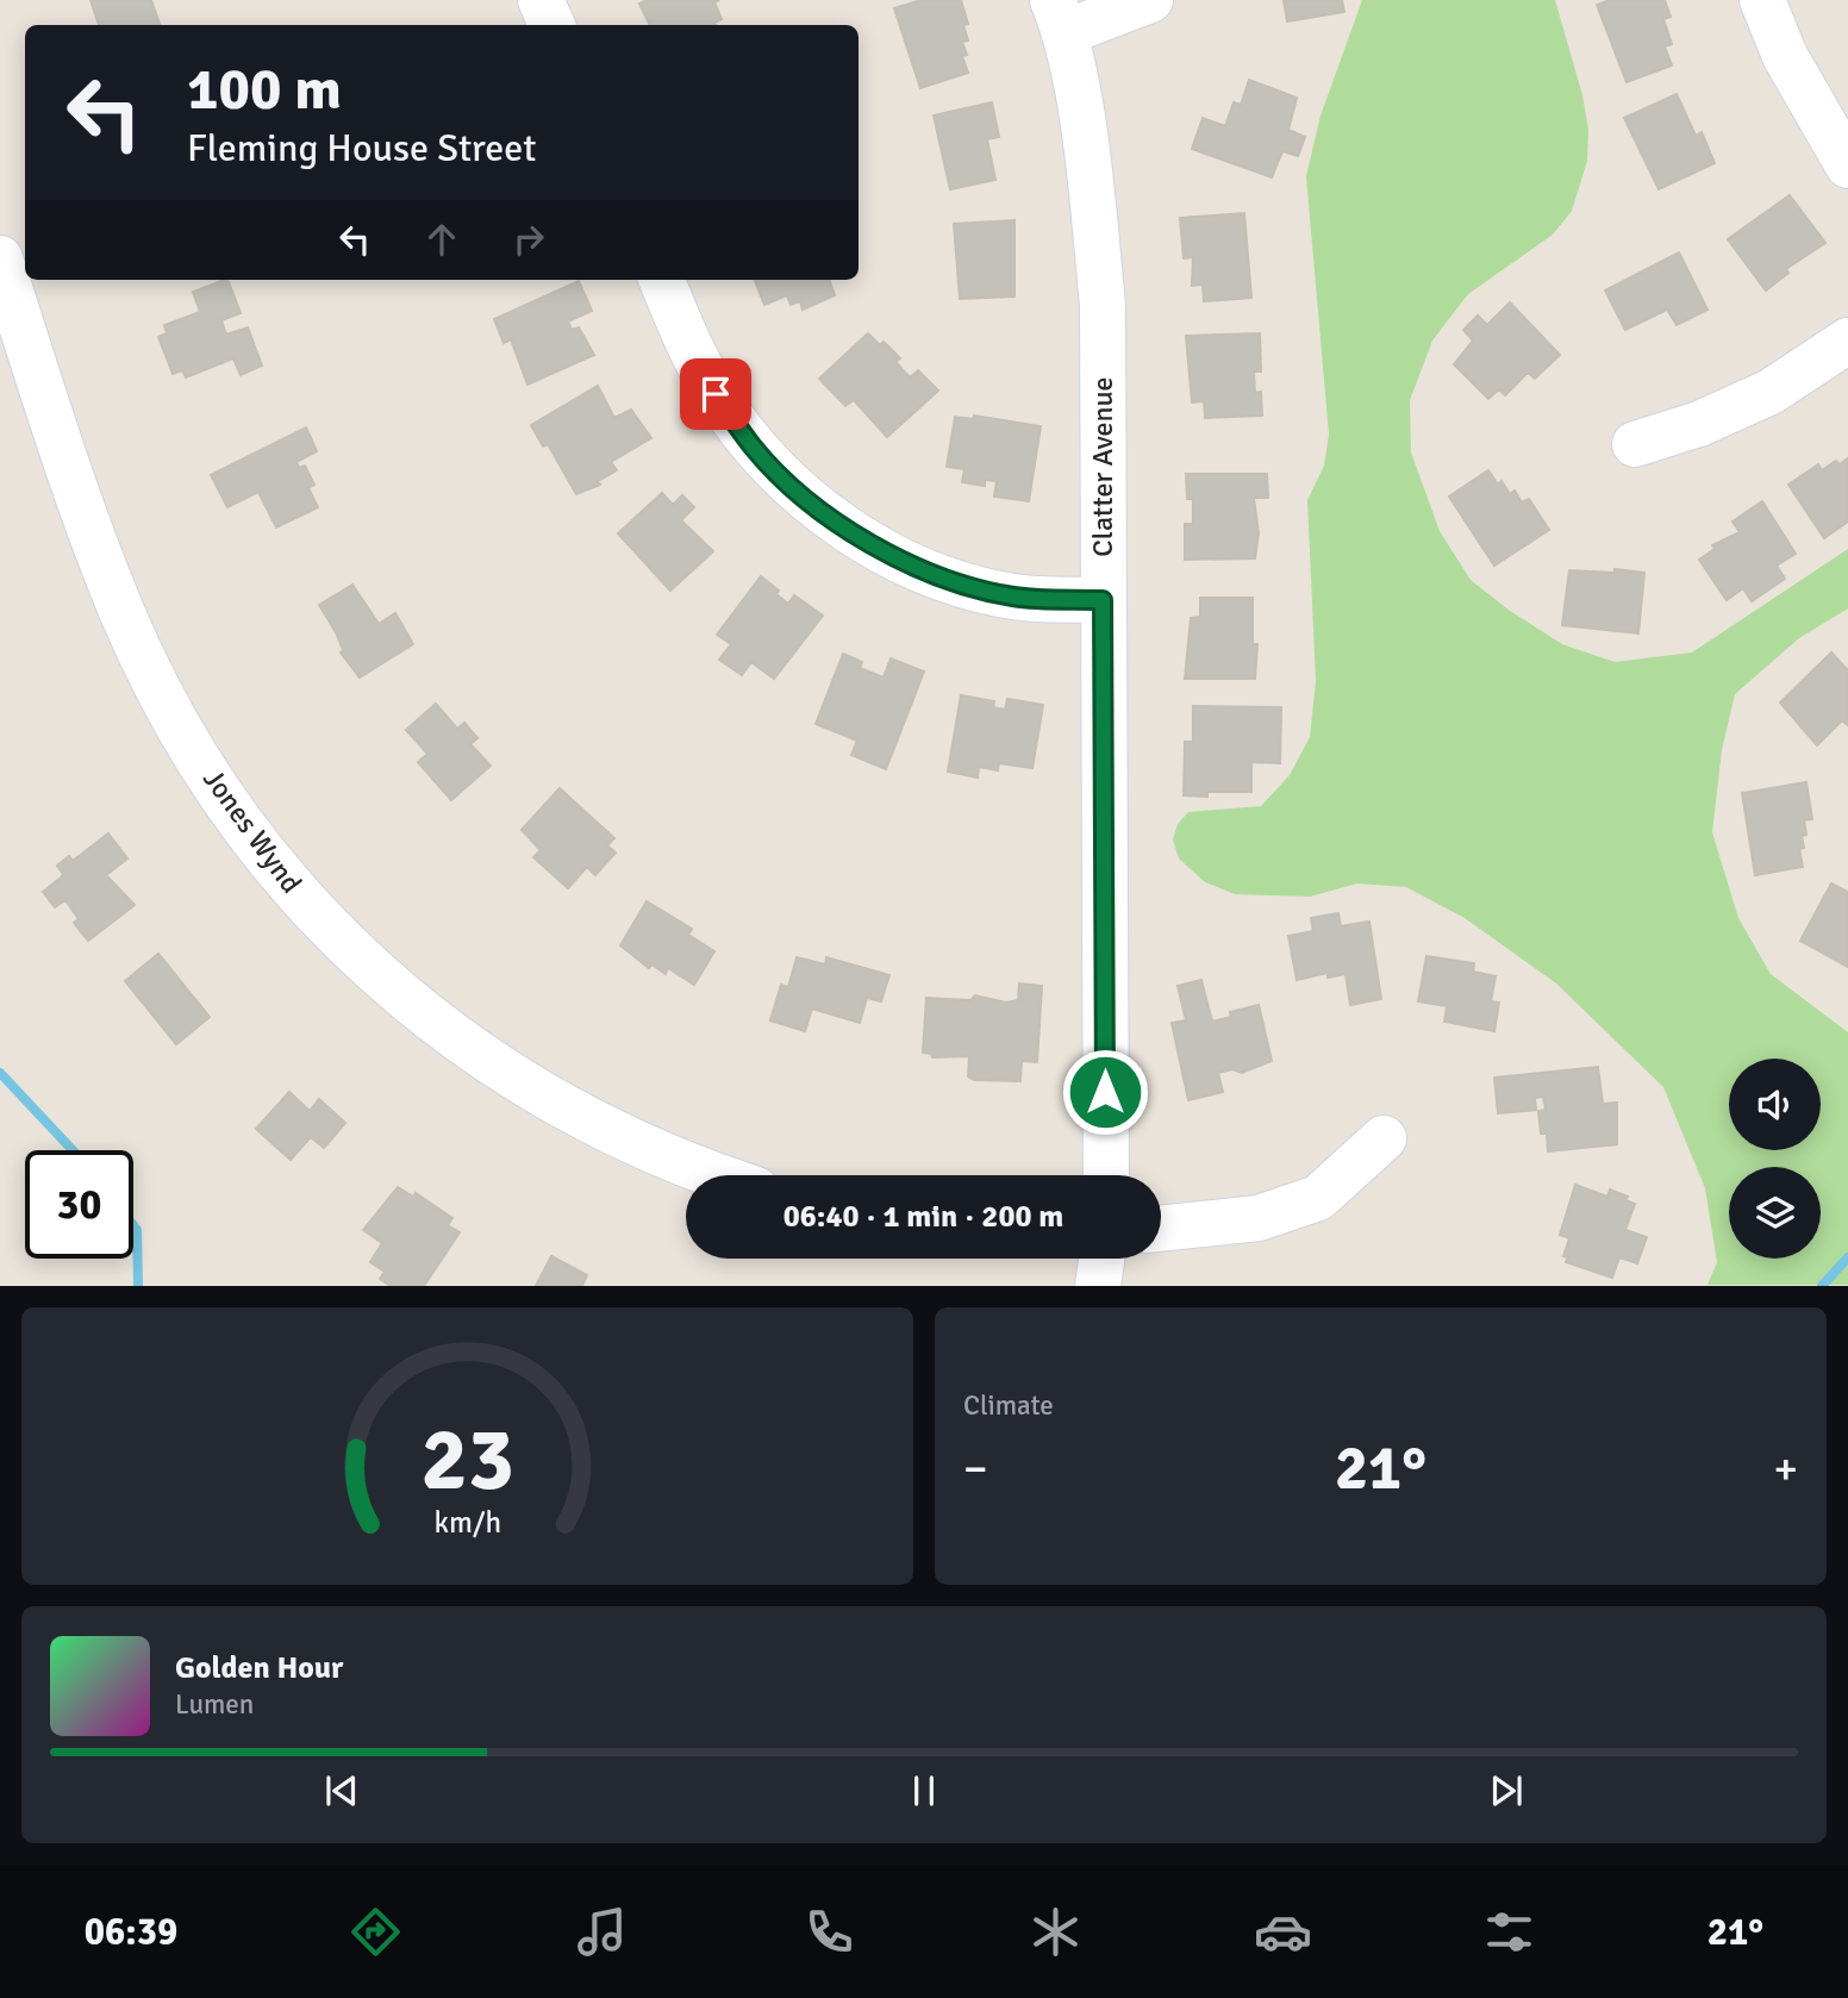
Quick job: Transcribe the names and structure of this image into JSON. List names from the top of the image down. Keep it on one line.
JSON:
{"streets":{"street":["Clatter Avenue","Jones Wynd"]},"page":{"turn":["100 m","Fleming House Street"],"limit":"30","trip":"06:40 · 1 min · 200 m","tile":"Climate","heat":["−","21°","+"],"song":["Golden Hour","Lumen"],"tabs":["06:39","21°"],"gauge":["23","km/h"]}}
